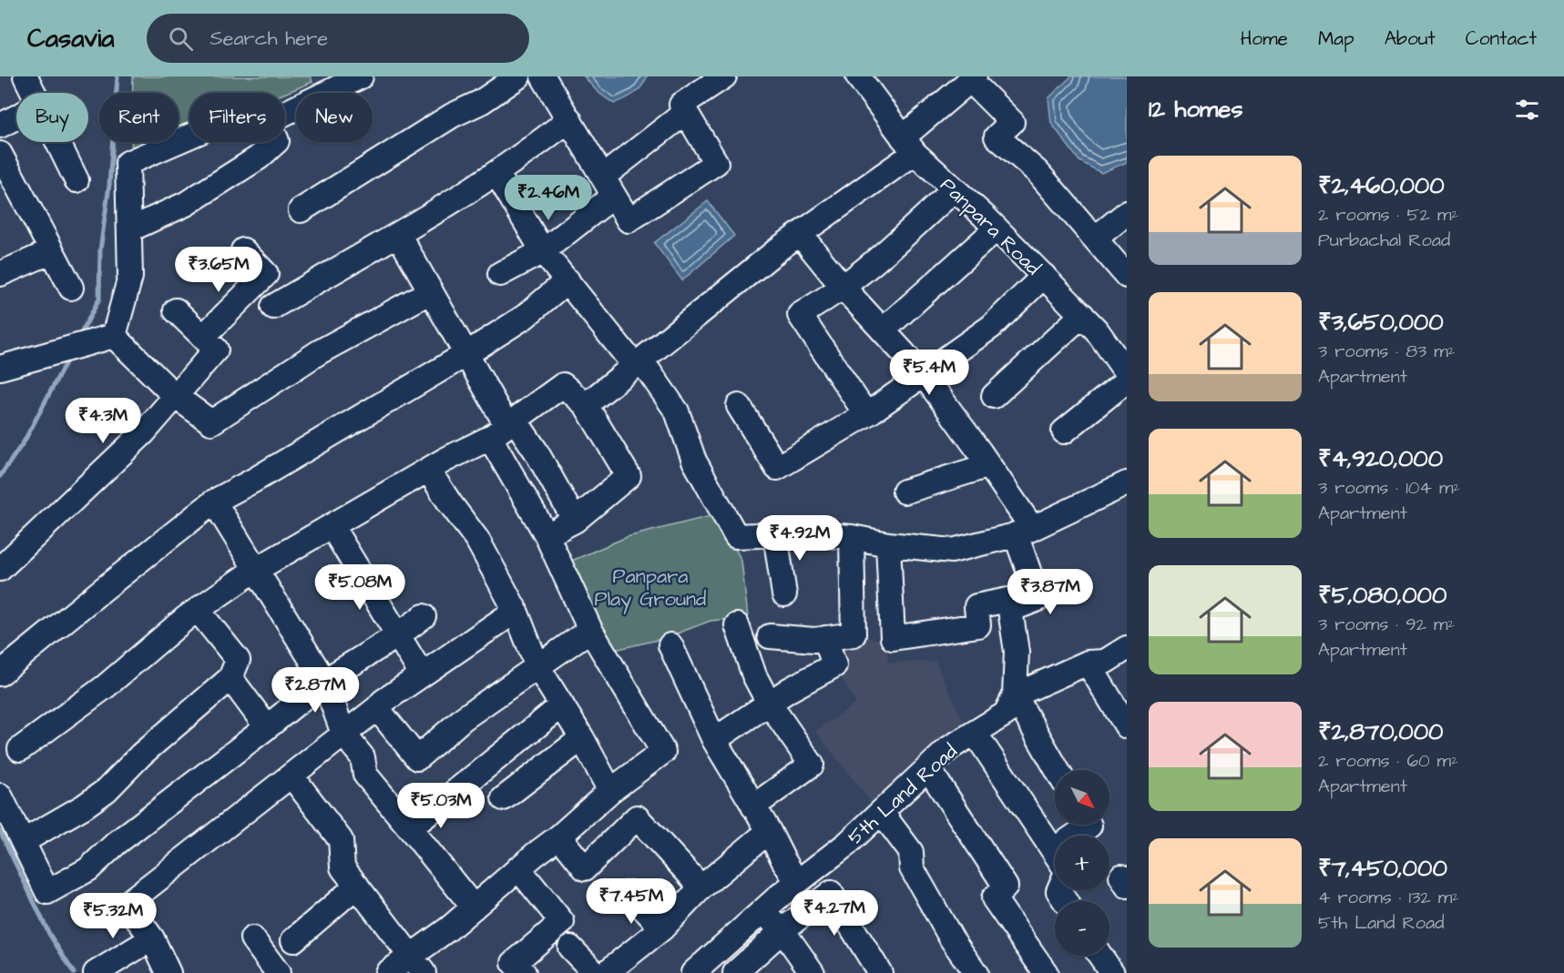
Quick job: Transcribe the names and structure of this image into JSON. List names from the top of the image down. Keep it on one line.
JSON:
{"streets":{"street":["Panpara Road","5th Land Road"]},"parks":["Panpara Play Ground"],"north":"bottom right","page":{"header":"Casavia","search":"Search here","nav":["Home","Map","About","Contact"],"heading":"12 homes","chip":["Buy","Rent","Filters","New"],"list":[{"name":"₹2,460,000","note":"2 rooms · 52 m² · Purbachal Road"},{"name":"₹3,650,000","note":"3 rooms · 83 m² · Apartment"},{"name":"₹4,920,000","note":"3 rooms · 104 m² · Apartment"},{"name":"₹5,080,000","note":"3 rooms · 92 m² · Apartment"},{"name":"₹2,870,000","note":"2 rooms · 60 m² · Apartment"},{"name":"₹7,450,000","note":"4 rooms · 132 m² · 5th Land Road"}],"price":["₹2.46M","₹3.65M","₹5.4M","₹4.3M","₹4.92M","₹5.08M","₹3.87M","₹2.87M","₹5.03M","₹7.45M","₹4.27M","₹5.32M"],"map_buttons":["+","−"]}}
